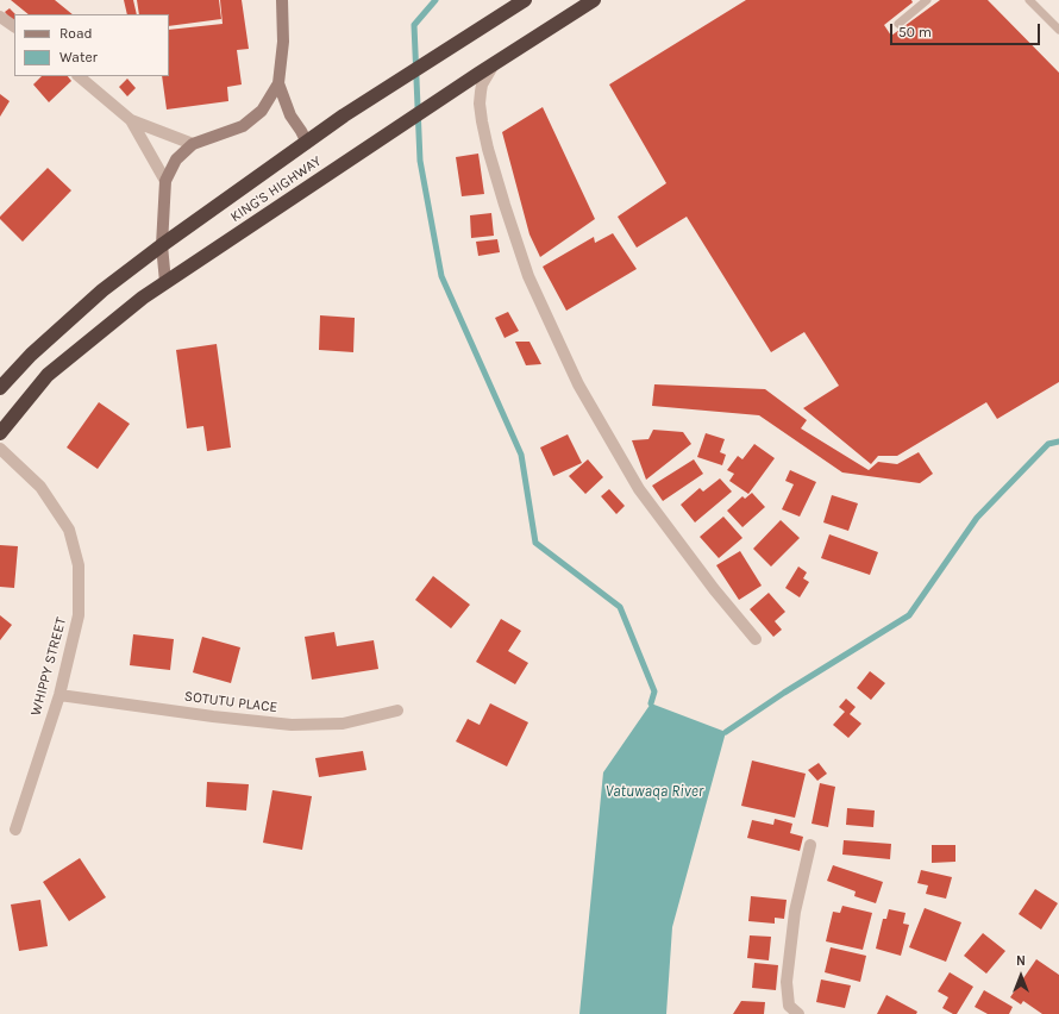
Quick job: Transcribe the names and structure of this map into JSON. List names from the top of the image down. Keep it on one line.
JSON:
{"streets":{"highway":["KING'S HIGHWAY"],"street":["WHIPPY STREET","SOTUTU PLACE"]},"crossings":[["WHIPPY STREET","SOTUTU PLACE"]],"water":["Vatuwaqa River"],"legend":["Road","Water"],"scale_bar":"50 m","north":"top"}
